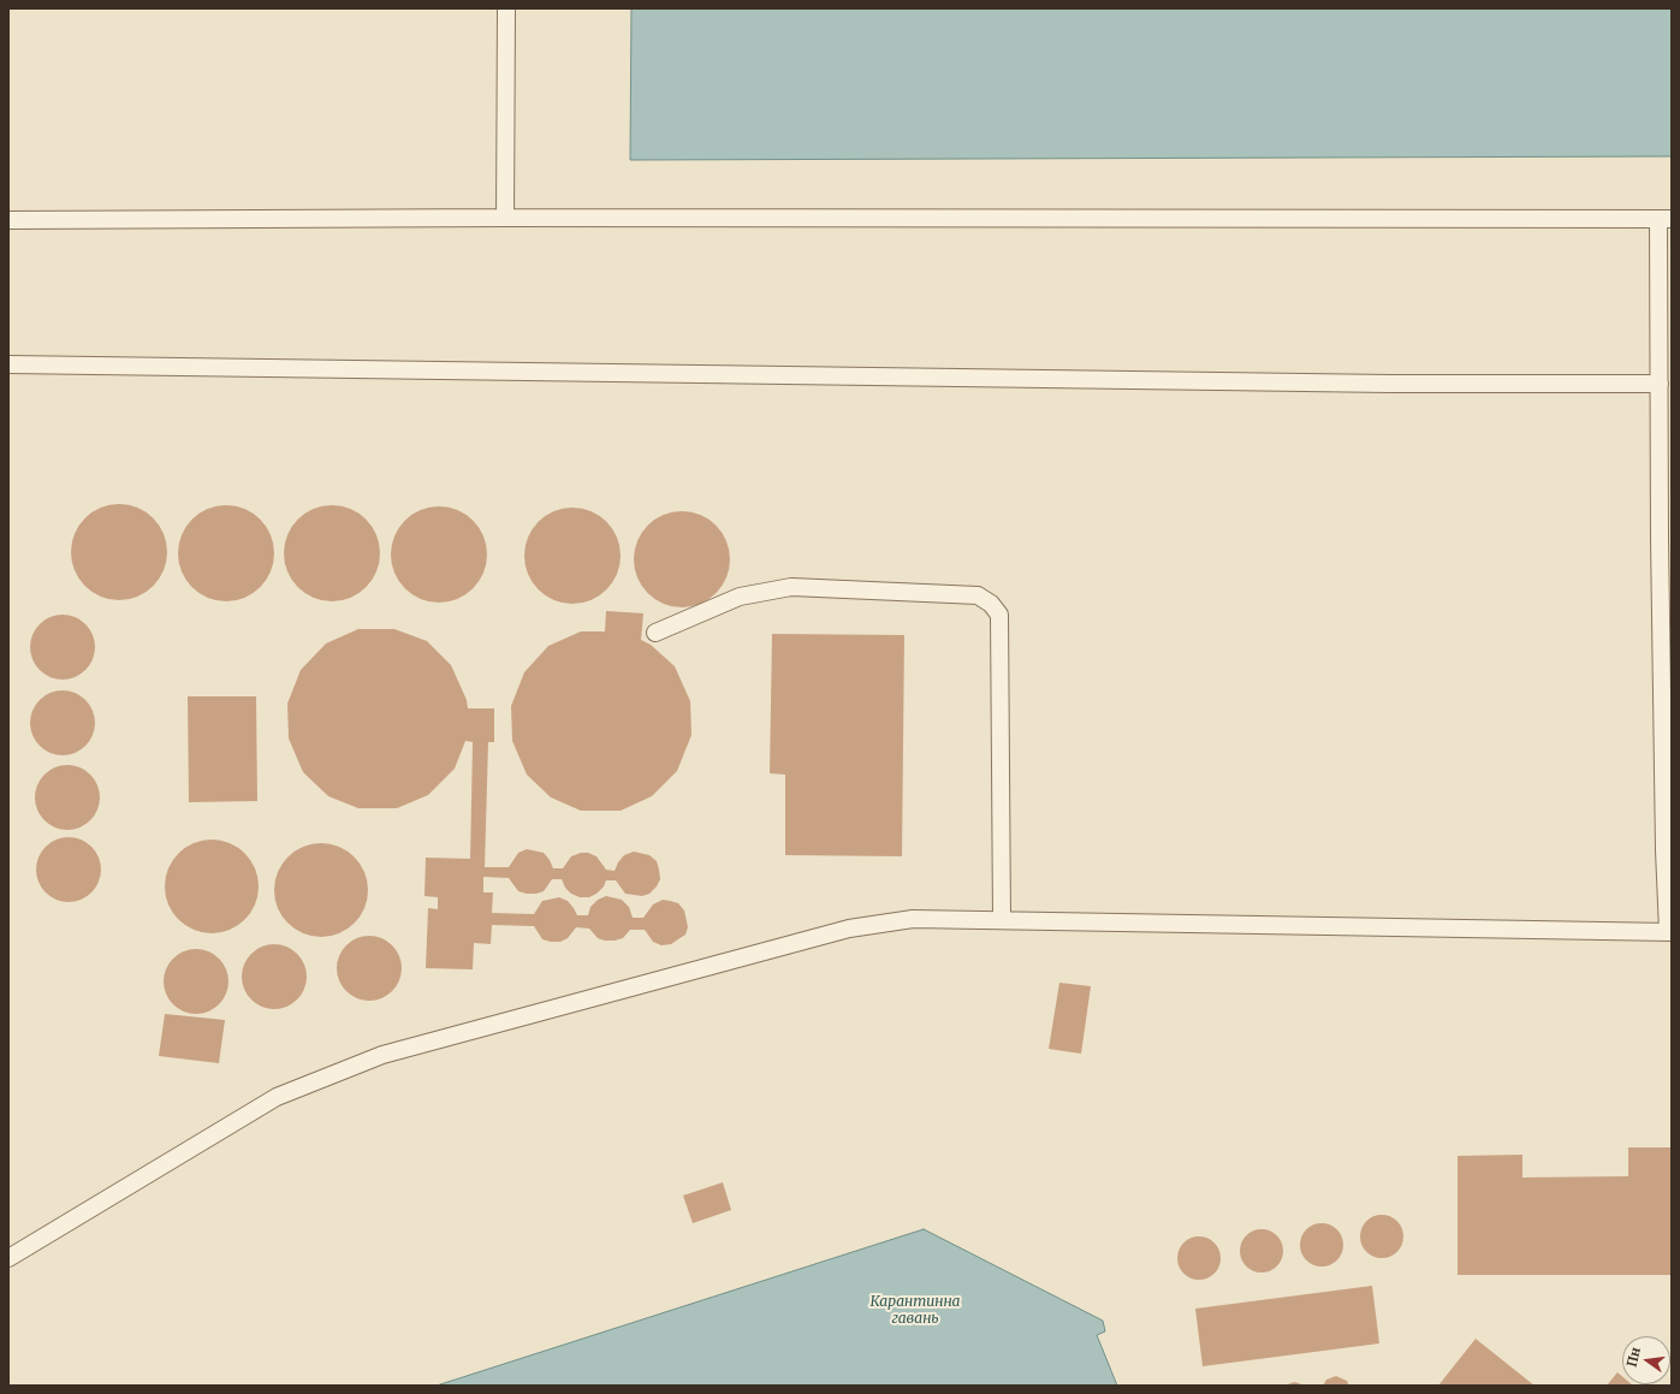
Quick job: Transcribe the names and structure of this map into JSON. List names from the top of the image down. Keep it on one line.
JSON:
{"water":["Карантинна гавань"],"north":"left"}
